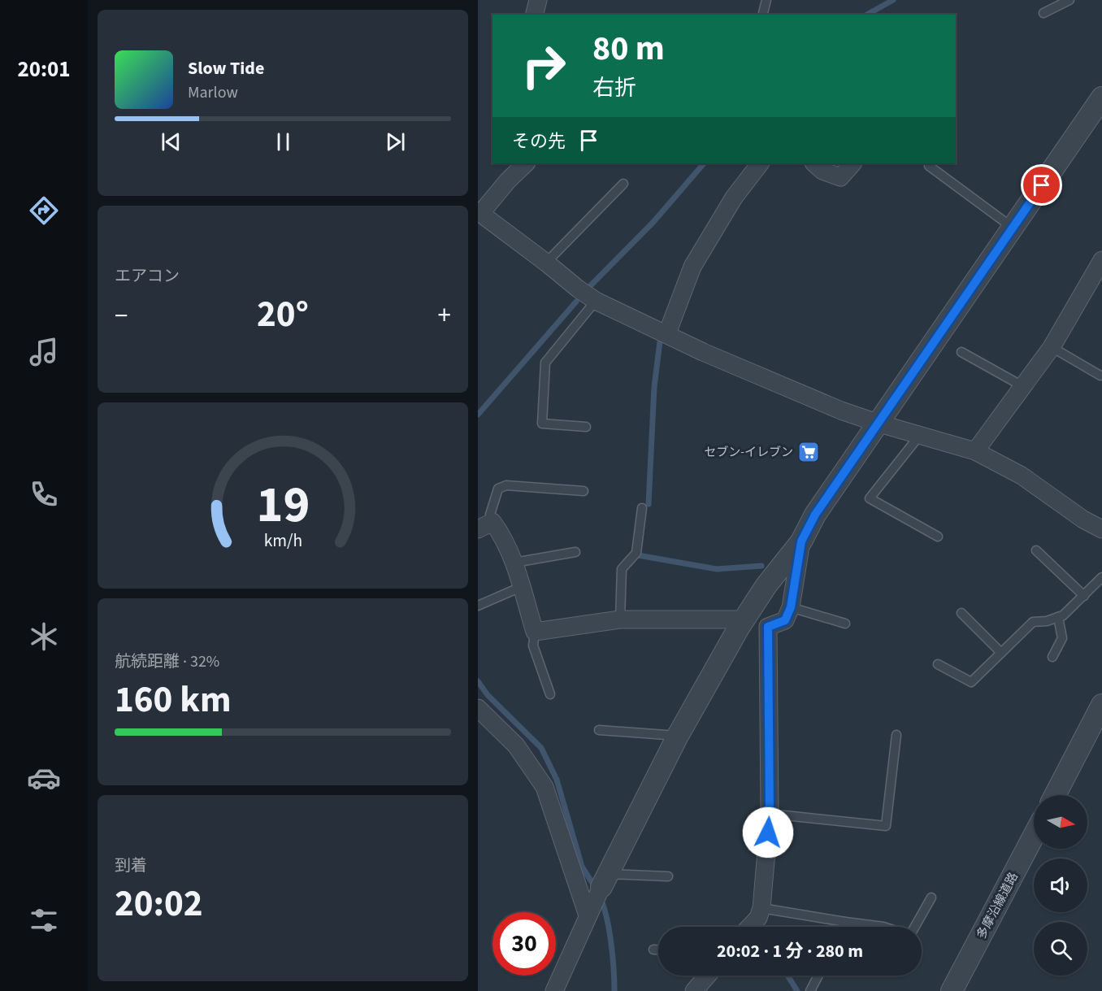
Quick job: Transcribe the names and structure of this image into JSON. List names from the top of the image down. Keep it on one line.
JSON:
{"streets":{"street":["多摩沿線道路"]},"places":{"supermarket":["セブン-イレブン"]},"north":"right","page":{"tabs":"20:01","turn":["80 m","右折"],"song":["Slow Tide","Marlow"],"then":"その先","tile":["エアコン",["航続距離 · 32%","160 km"],["到着","20:02"]],"heat":["−","20°","+"],"limit":"30","trip":"20:02 · 1 分 · 280 m","gauge":["19","km/h"]}}
